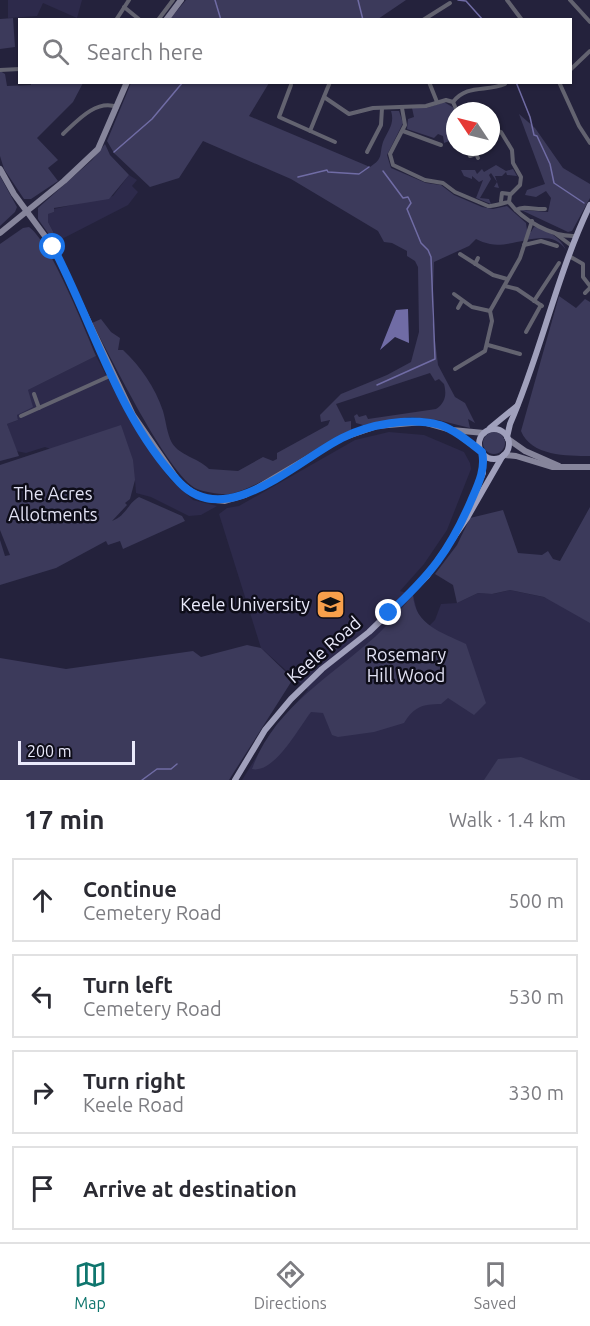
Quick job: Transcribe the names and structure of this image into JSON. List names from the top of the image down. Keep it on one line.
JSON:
{"streets":{"main road":["Keele Road"]},"parks":["The Acres Allotments","Rosemary Hill Wood"],"places":{"school or university":["Keele University"]},"scale_bar":"200 m","north":"top left","page":{"search":"Search here","scale":"200 m","heading":["17 min","Walk · 1.4 km"],"list":[["Continue","Cemetery Road","500 m"],["Turn left","Cemetery Road","530 m"],["Turn right","Keele Road","330 m"],"Arrive at destination"],"nav":["Map","Directions","Saved"]}}
